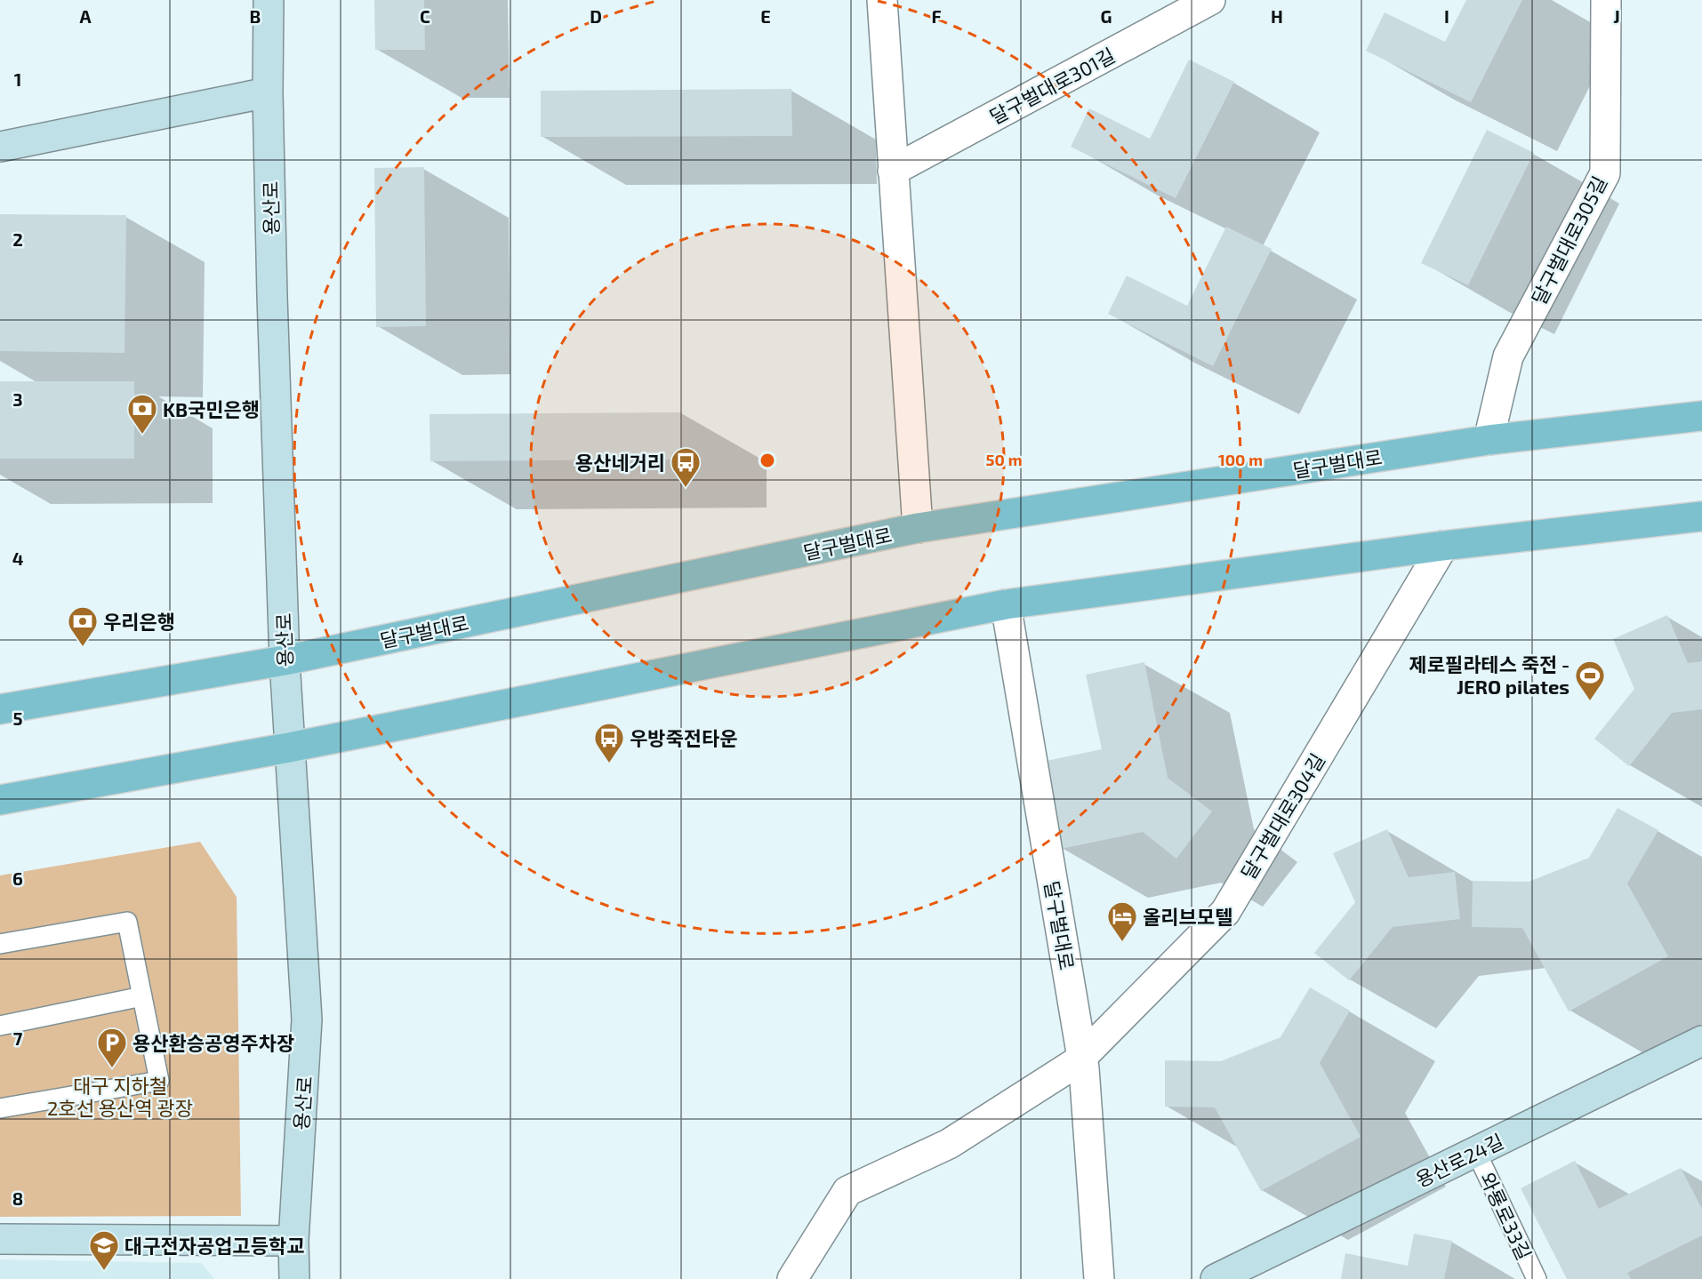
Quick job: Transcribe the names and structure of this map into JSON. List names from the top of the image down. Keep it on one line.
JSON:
{"streets":{"main road":["용산로","달구벌대로","용산로24길"],"street":["달구벌대로301길","달구벌대로305길","달구벌대로304길"],"lane":["와룡로33길"]},"crossings":[["용산로","달구벌대로"],["달구벌대로305길","달구벌대로"],["달구벌대로","달구벌대로304길"],["용산로24길","와룡로33길"]],"parks":["대구 지하철 2호선 용산역 광장"],"places":{"bank":["KB국민은행","우리은행"],"bus stop":["용산네거리","우방죽전타운"],"sports":["제로필라테스 죽전 - JERO pilates"],"hotel":["올리브모텔"],"parking":["용산환승공영주차장"],"school or university":["대구전자공업고등학교"]},"grid":{"columns":["A","B","C","D","E","F","G","H","I","J"],"rows":["1","2","3","4","5","6","7","8"]},"rings":["50 m","100 m"]}
